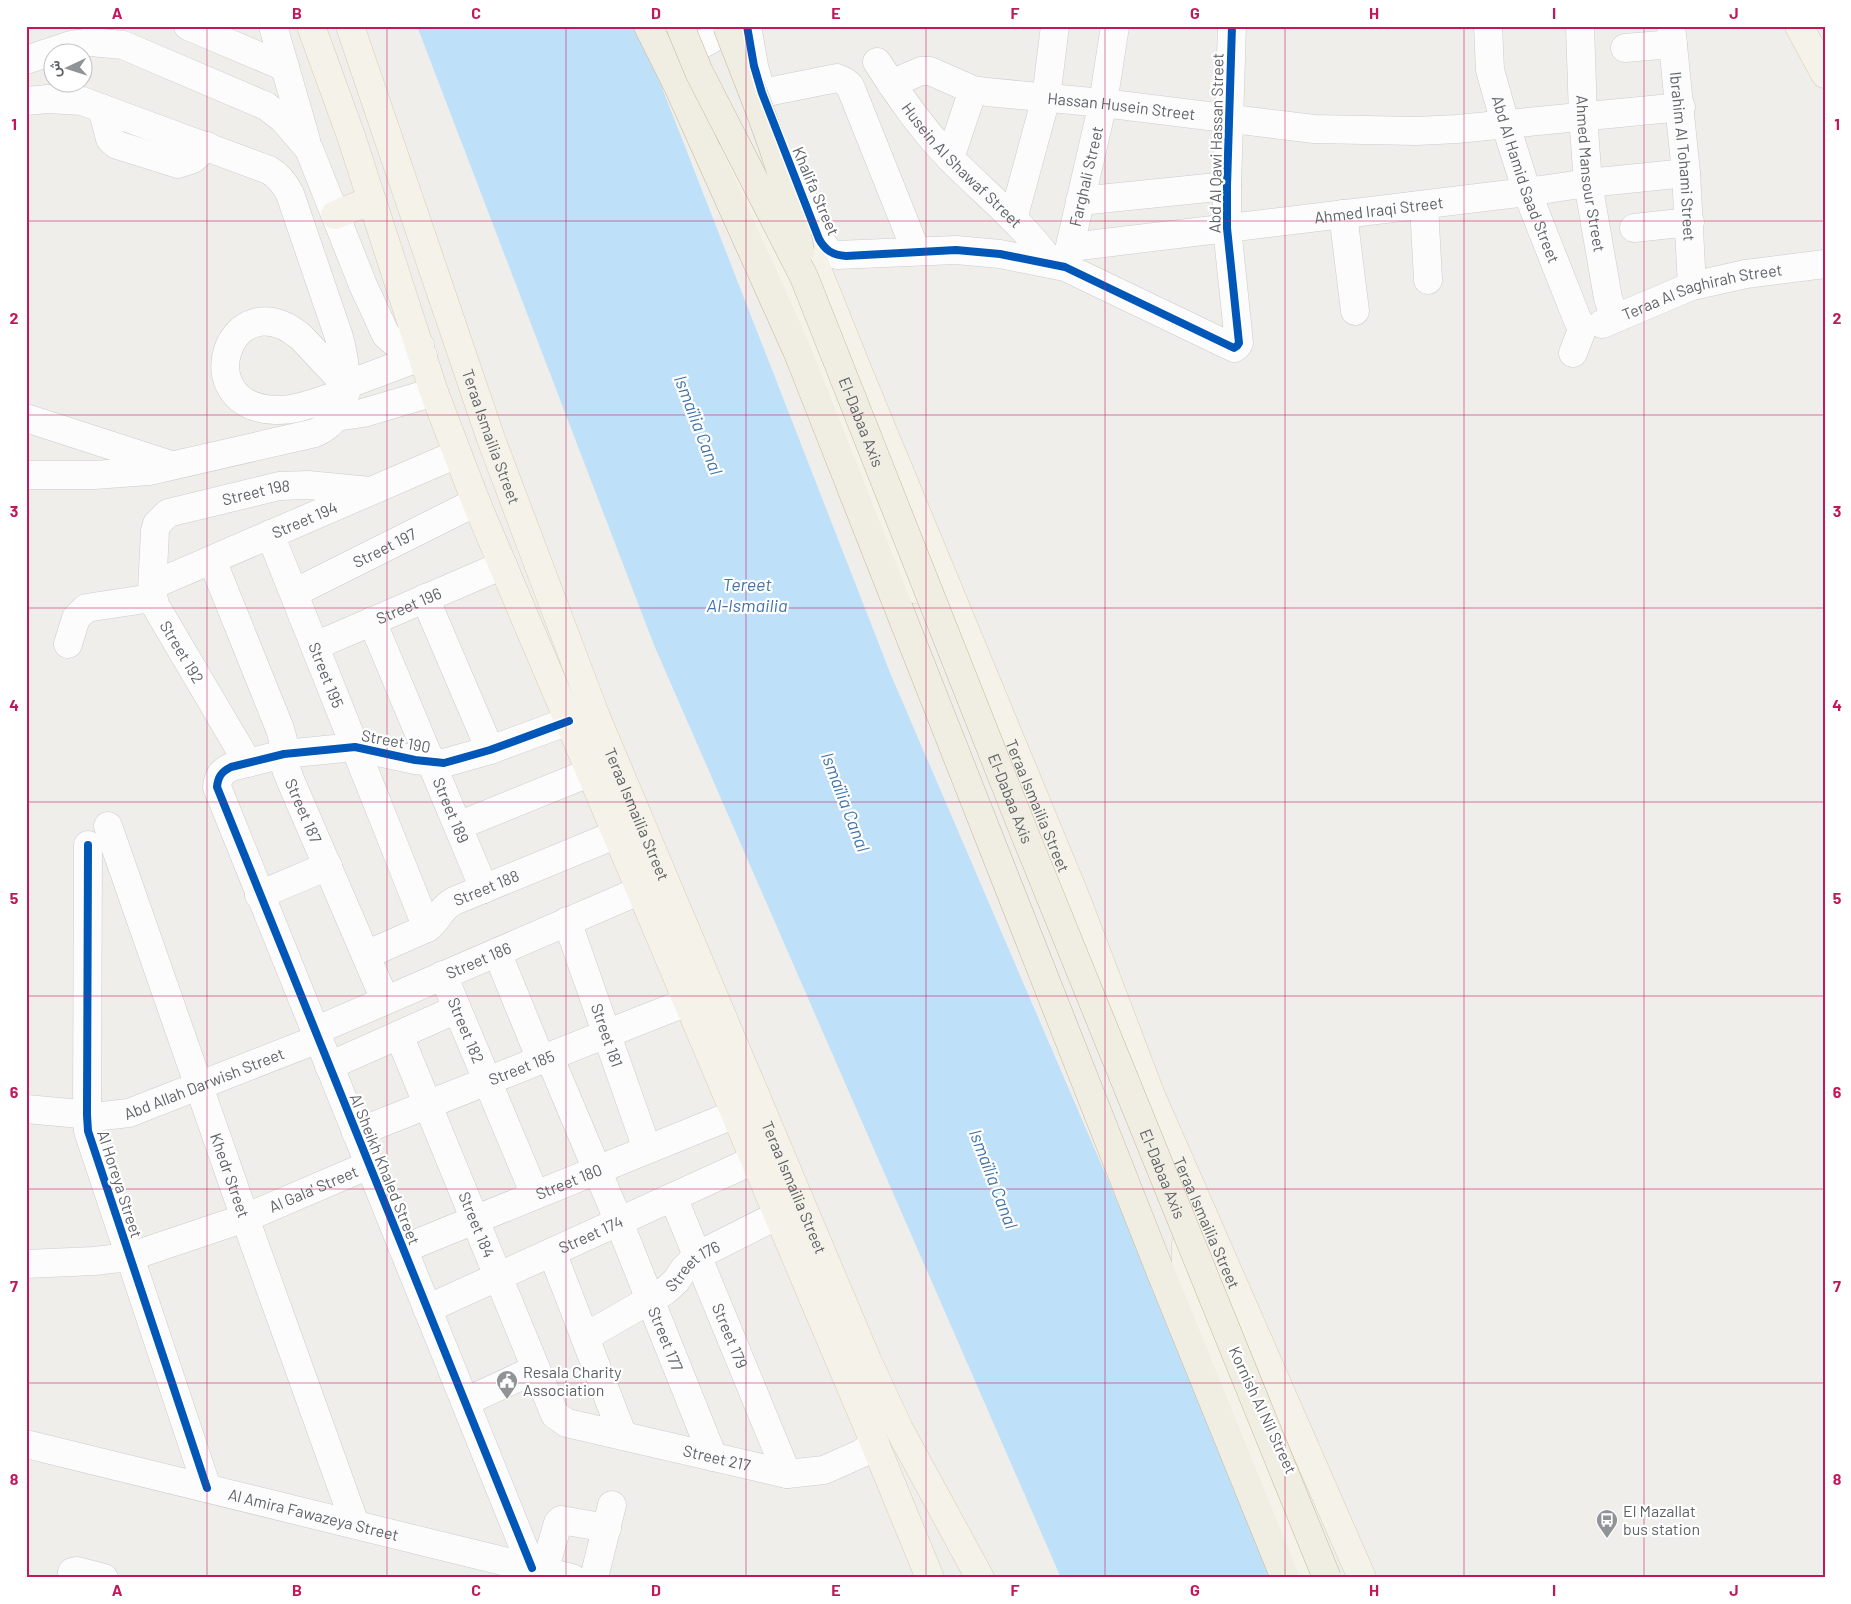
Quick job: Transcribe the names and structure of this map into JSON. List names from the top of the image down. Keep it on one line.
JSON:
{"streets":{"highway":["El-Dabaa Axis"],"main road":["Teraa Ismailia Street","Kornish Al Nil Street"],"street":["Hassan Husein Street","Abd Al Qawi Hassan Street","Ibrahim Al Tohami Street","Husein Al Shawaf Street","Ahmed Mansour Street","Farghali Street","Abd Al Hamid Saad Street","Khalifa Street","Ahmed Iraqi Street","Teraa Al Saghirah Street","Street 198","Street 194","Street 197","Street 196","Street 192","Street 195","Street 190","Street 187","Street 189","Street 188","Street 186","Street 182","Street 181","Street 185","Abd Allah Darwish Street","Al Sheikh Khaled Street","Khedr Street","Street 180","Al Horeya Street","Al Gala' Street","Street 184","Street 174","Street 176","Street 179","Street 177","Street 217","Al Amira Fawazeya Street"]},"crossings":[["Hassan Husein Street","Abd Al Qawi Hassan Street"],["Hassan Husein Street","Ibrahim Al Tohami Street"],["Hassan Husein Street","Husein Al Shawaf Street"],["Hassan Husein Street","Ahmed Mansour Street"],["Hassan Husein Street","Farghali Street"],["Hassan Husein Street","Abd Al Hamid Saad Street"],["Abd Al Qawi Hassan Street","Husein Al Shawaf Street"],["Abd Al Qawi Hassan Street","Farghali Street"],["Abd Al Qawi Hassan Street","Khalifa Street"],["Abd Al Qawi Hassan Street","Ahmed Iraqi Street"],["Ibrahim Al Tohami Street","Ahmed Iraqi Street"],["Ibrahim Al Tohami Street","Teraa Al Saghirah Street"],["Husein Al Shawaf Street","Farghali Street"],["Husein Al Shawaf Street","Khalifa Street"],["Husein Al Shawaf Street","Ahmed Iraqi Street"],["Ahmed Mansour Street","Ahmed Iraqi Street"],["Ahmed Mansour Street","Teraa Al Saghirah Street"],["Farghali Street","Khalifa Street"],["Farghali Street","Ahmed Iraqi Street"],["Abd Al Hamid Saad Street","Ahmed Iraqi Street"],["Abd Al Hamid Saad Street","Teraa Al Saghirah Street"],["Khalifa Street","Ahmed Iraqi Street"],["Teraa Ismailia Street","Street 194"],["Teraa Ismailia Street","Street 197"],["Teraa Ismailia Street","Street 196"],["Teraa Ismailia Street","Street 190"],["Teraa Ismailia Street","Street 188"],["Teraa Ismailia Street","Street 186"],["Teraa Ismailia Street","Street 185"],["Teraa Ismailia Street","Street 180"],["Teraa Ismailia Street","Street 174"],["Teraa Ismailia Street","Street 176"],["Teraa Ismailia Street","Kornish Al Nil Street"],["Teraa Ismailia Street","Street 217"],["Street 198","Street 194"],["Street 198","Street 192"],["Street 194","Street 192"],["Street 194","Street 195"],["Street 194","Street 187"],["Street 197","Street 195"],["Street 196","Street 195"],["Street 196","Street 189"],["Street 192","Street 190"],["Street 195","Street 190"],["Street 195","Street 188"],["Street 190","Street 187"],["Street 190","Street 189"],["Street 190","Al Sheikh Khaled Street"],["Street 187","Street 188"],["Street 187","Street 186"],["Street 189","Street 188"],["Street 186","Street 182"],["Street 186","Street 181"],["Street 186","Abd Allah Darwish Street"],["Street 186","Al Sheikh Khaled Street"],["Street 186","Street 177"],["Street 182","Street 185"],["Street 182","Street 180"],["Street 181","Street 185"],["Street 181","Street 180"],["Street 185","Al Sheikh Khaled Street"],["Street 185","Street 184"],["Street 185","Street 177"],["Abd Allah Darwish Street","Al Sheikh Khaled Street"],["Abd Allah Darwish Street","Khedr Street"],["Abd Allah Darwish Street","Al Horeya Street"],["Al Sheikh Khaled Street","Street 180"],["Al Sheikh Khaled Street","Al Gala' Street"],["Al Sheikh Khaled Street","Street 174"],["Al Sheikh Khaled Street","Al Amira Fawazeya Street"],["Khedr Street","Al Gala' Street"],["Khedr Street","Al Amira Fawazeya Street"],["Street 180","Street 184"],["Street 180","Street 177"],["Al Horeya Street","Al Gala' Street"],["Al Horeya Street","Al Amira Fawazeya Street"],["Street 184","Street 174"],["Street 184","Street 217"],["Street 174","Street 179"],["Street 174","Street 177"],["Street 176","Street 179"],["Street 176","Street 177"],["Street 179","Street 217"],["Street 177","Street 217"]],"water":["Ismaïlia Canal","Tereet Al-Ismailia"],"places":{"public building":["Resala Charity Association"],"bus stop":["El Mazallat bus station"]},"north":"left","grid":{"columns":["A","B","C","D","E","F","G","H","I","J"],"rows":["1","2","3","4","5","6","7","8"]}}
